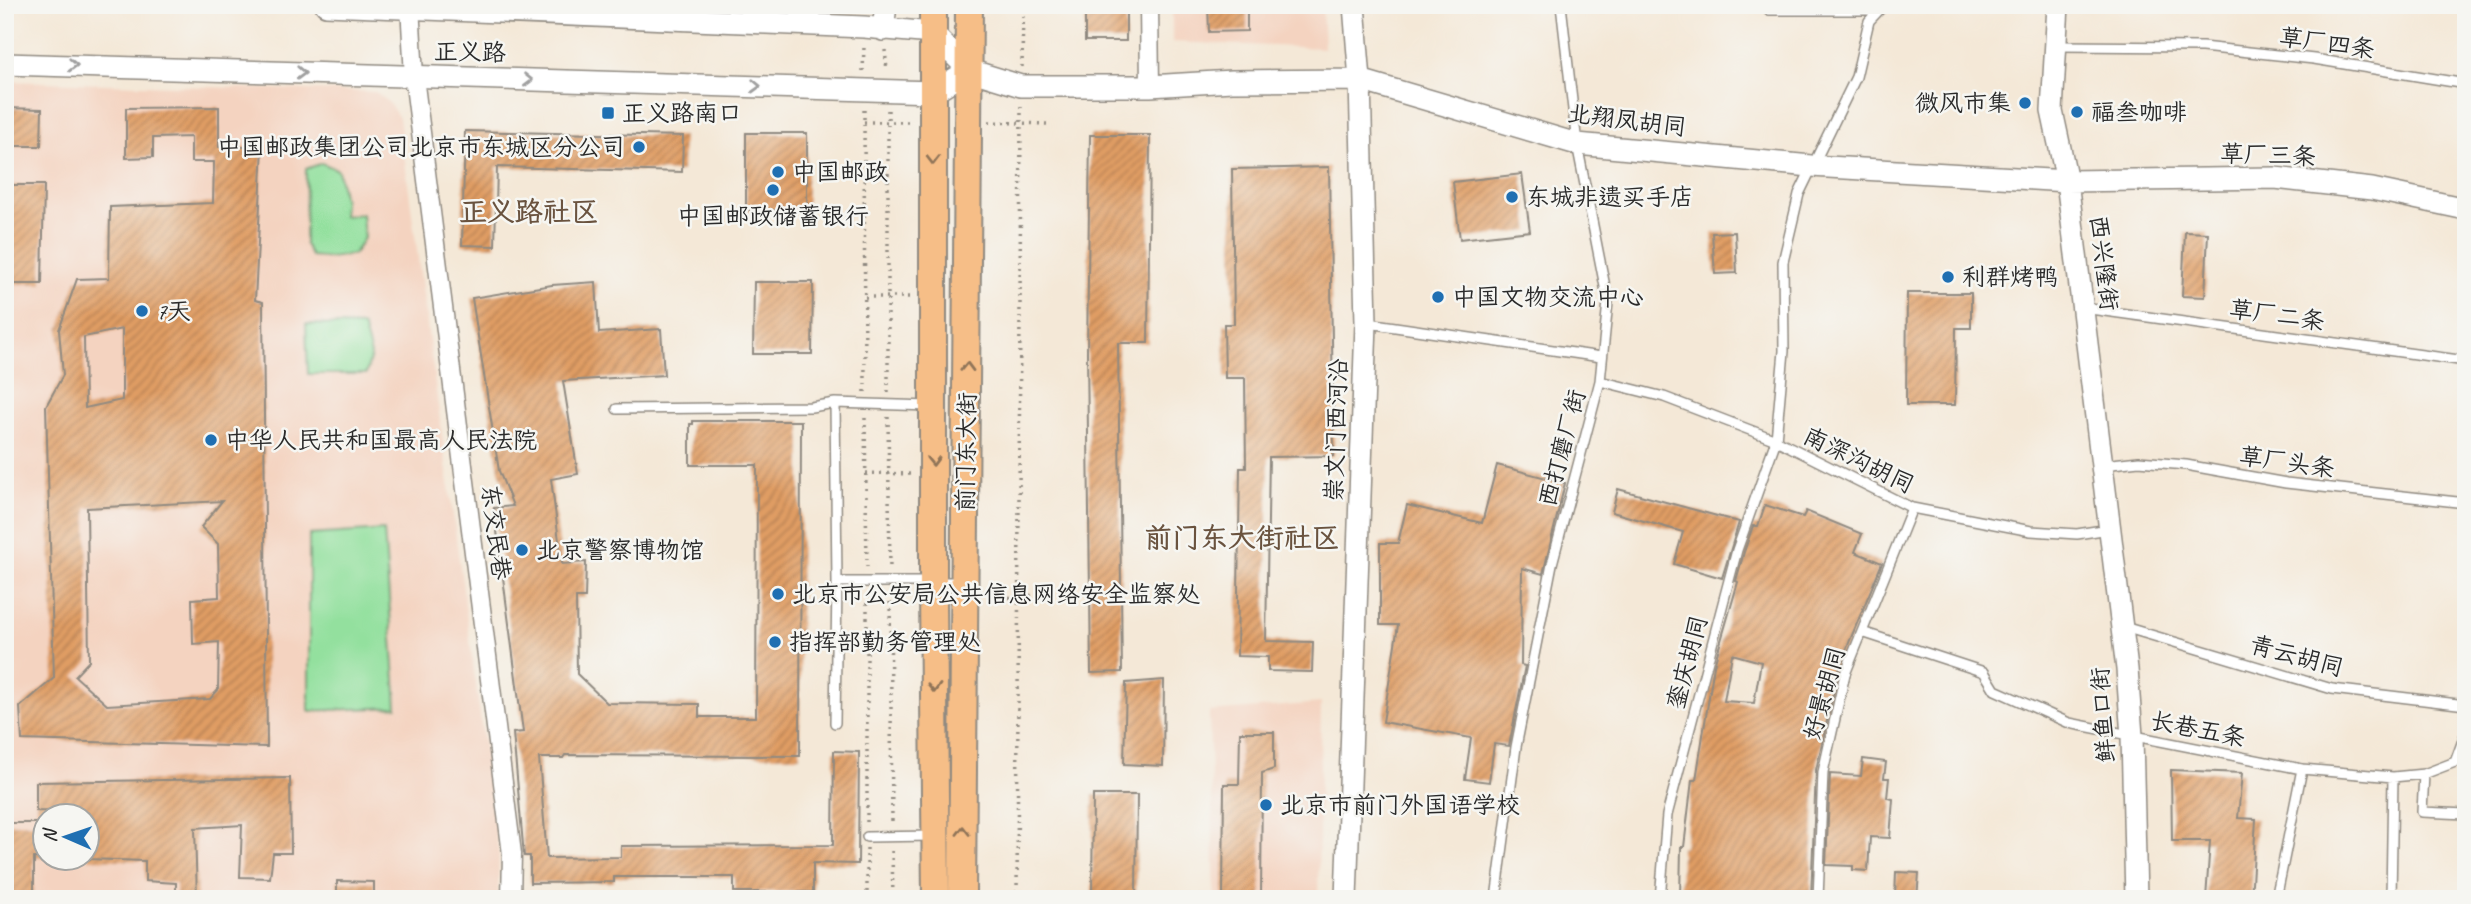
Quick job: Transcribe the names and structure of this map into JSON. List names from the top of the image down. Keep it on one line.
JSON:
{"streets":{"main road":["前门东大街"],"street":["正义路","北翔凤胡同","草厂三条","西兴隆街","崇文门西河沿","东交民巷","鲜鱼口街"],"lane":["草厂四条","草厂二条","西打磨厂街","南深沟胡同","草厂头条","青云胡同","銮庆胡同","好景胡同","长巷五条"]},"crossings":[["草厂四条","西兴隆街"],["正义路","前门东大街"],["正义路","东交民巷"],["北翔凤胡同","草厂三条"],["北翔凤胡同","西兴隆街"],["北翔凤胡同","崇文门西河沿"],["北翔凤胡同","西打磨厂街"],["北翔凤胡同","前门东大街"],["草厂三条","西兴隆街"],["西兴隆街","草厂二条"],["西兴隆街","南深沟胡同"],["西兴隆街","草厂头条"],["西兴隆街","鲜鱼口街"],["西打磨厂街","南深沟胡同"],["南深沟胡同","銮庆胡同"],["南深沟胡同","好景胡同"],["南深沟胡同","鲜鱼口街"],["青云胡同","鲜鱼口街"],["好景胡同","长巷五条"],["鲜鱼口街","长巷五条"]],"districts":["正义路社区","前门东大街社区"],"places":{"other":["微风市集","福叁咖啡","中国邮政集团公司北京市东城区分公司","中国邮政","中国邮政储蓄银行","东城非遗买手店","利群烤鸭","中国文物交流中心","7天","中华人民共和国最高人民法院","北京警察博物馆","北京市公安局公共信息网络安全监察处","指挥部勤务管理处","北京市前门外国语学校"],"transit":["正义路南口"]},"north":"left"}
